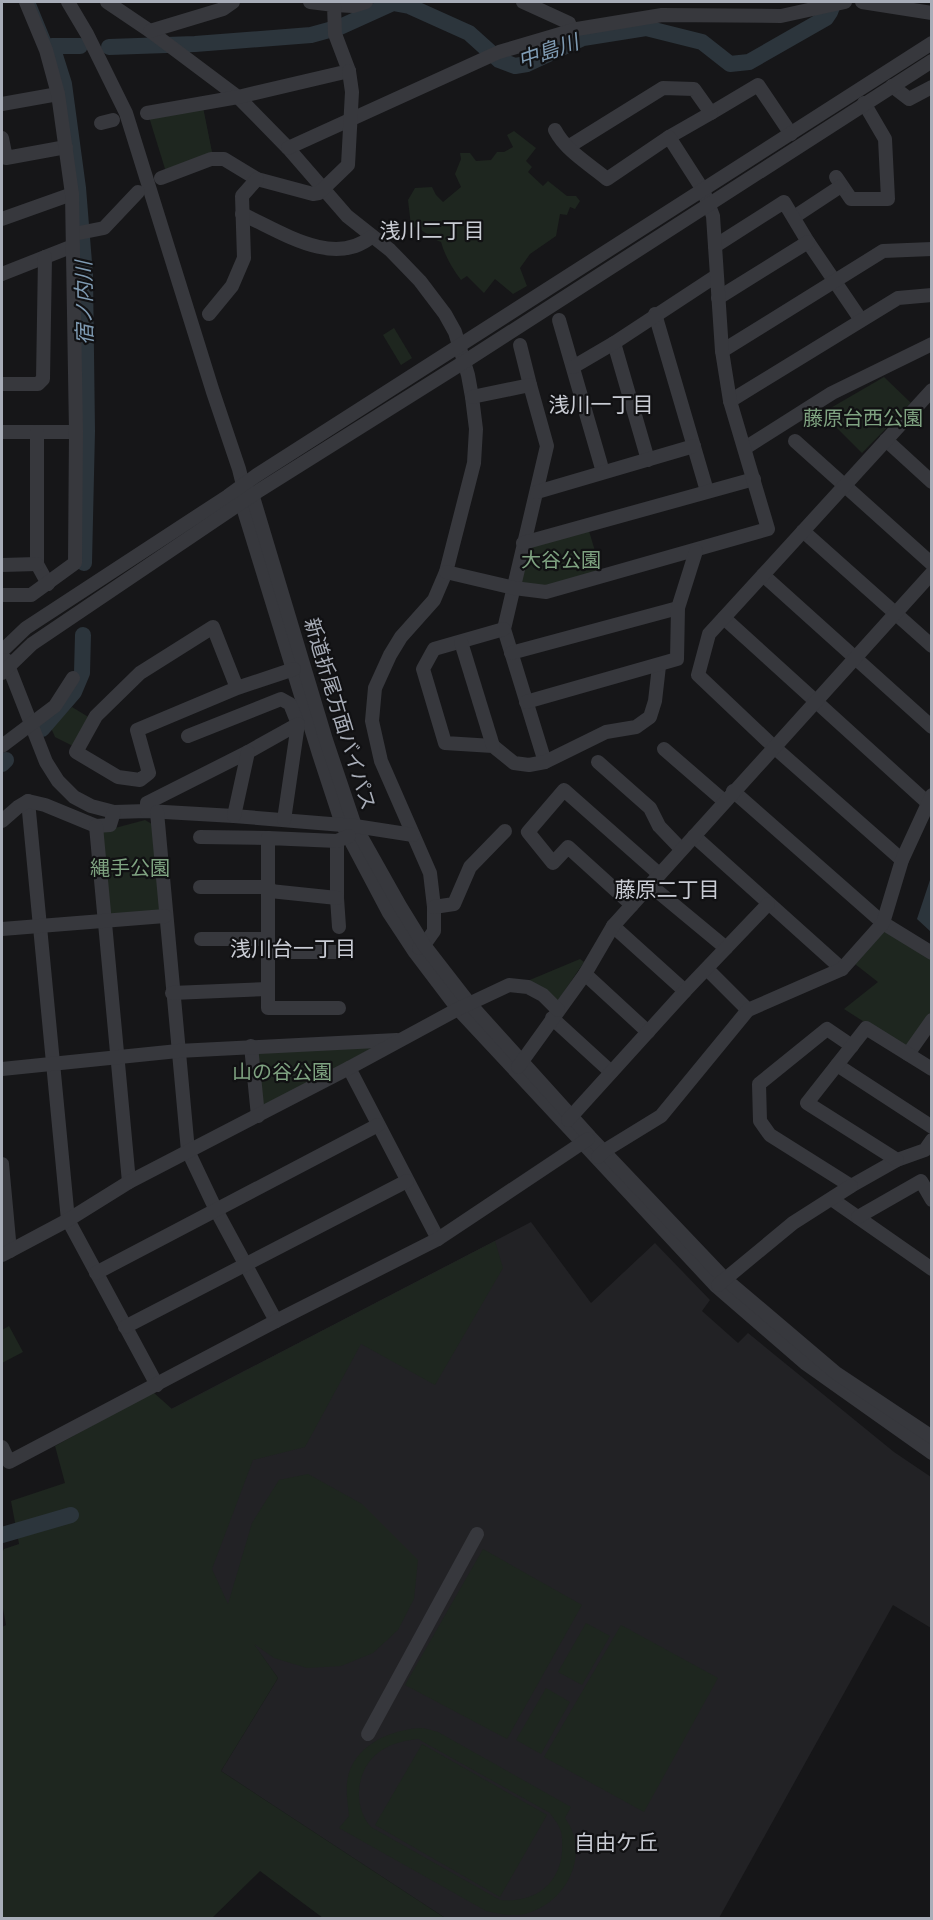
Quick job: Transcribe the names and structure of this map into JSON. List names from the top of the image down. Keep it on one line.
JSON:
{"streets":{"street":["新道折尾方面バイパス"]},"districts":["浅川二丁目","浅川一丁目","藤原二丁目","浅川台一丁目","自由ケ丘"],"water":["中島川","宿ノ内川"],"parks":["藤原台西公園","大谷公園","縄手公園","山の谷公園"]}
